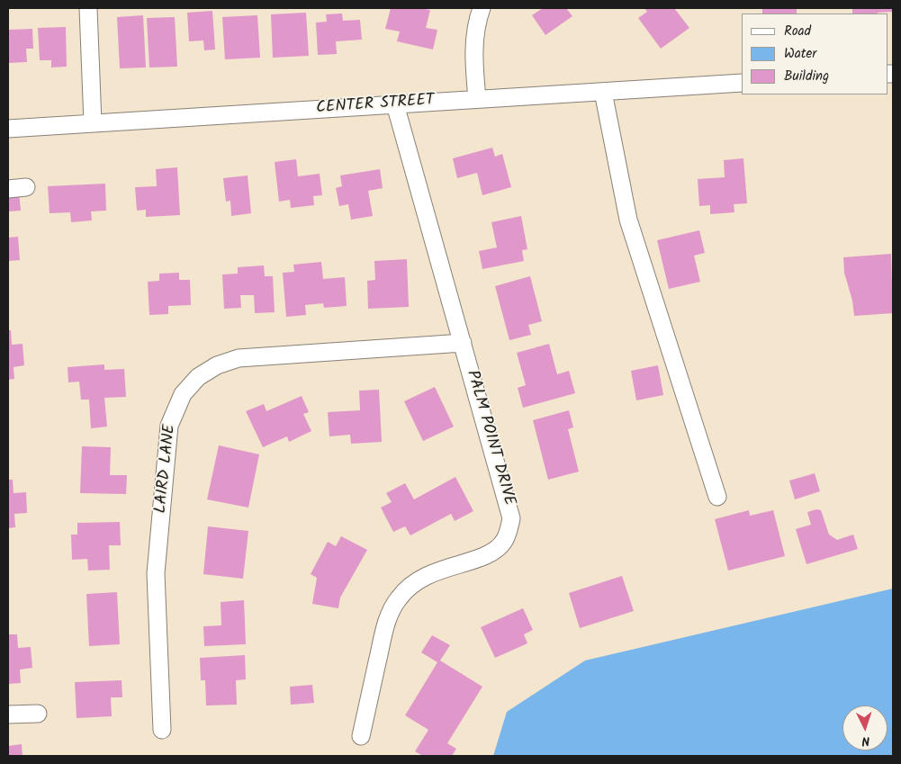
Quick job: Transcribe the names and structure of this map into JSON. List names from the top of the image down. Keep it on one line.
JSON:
{"streets":{"street":["CENTER STREET","PALM POINT DRIVE","LAIRD LANE"]},"crossings":[["CENTER STREET","PALM POINT DRIVE"],["PALM POINT DRIVE","LAIRD LANE"]],"legend":["Road","Water","Building"],"north":"bottom"}
